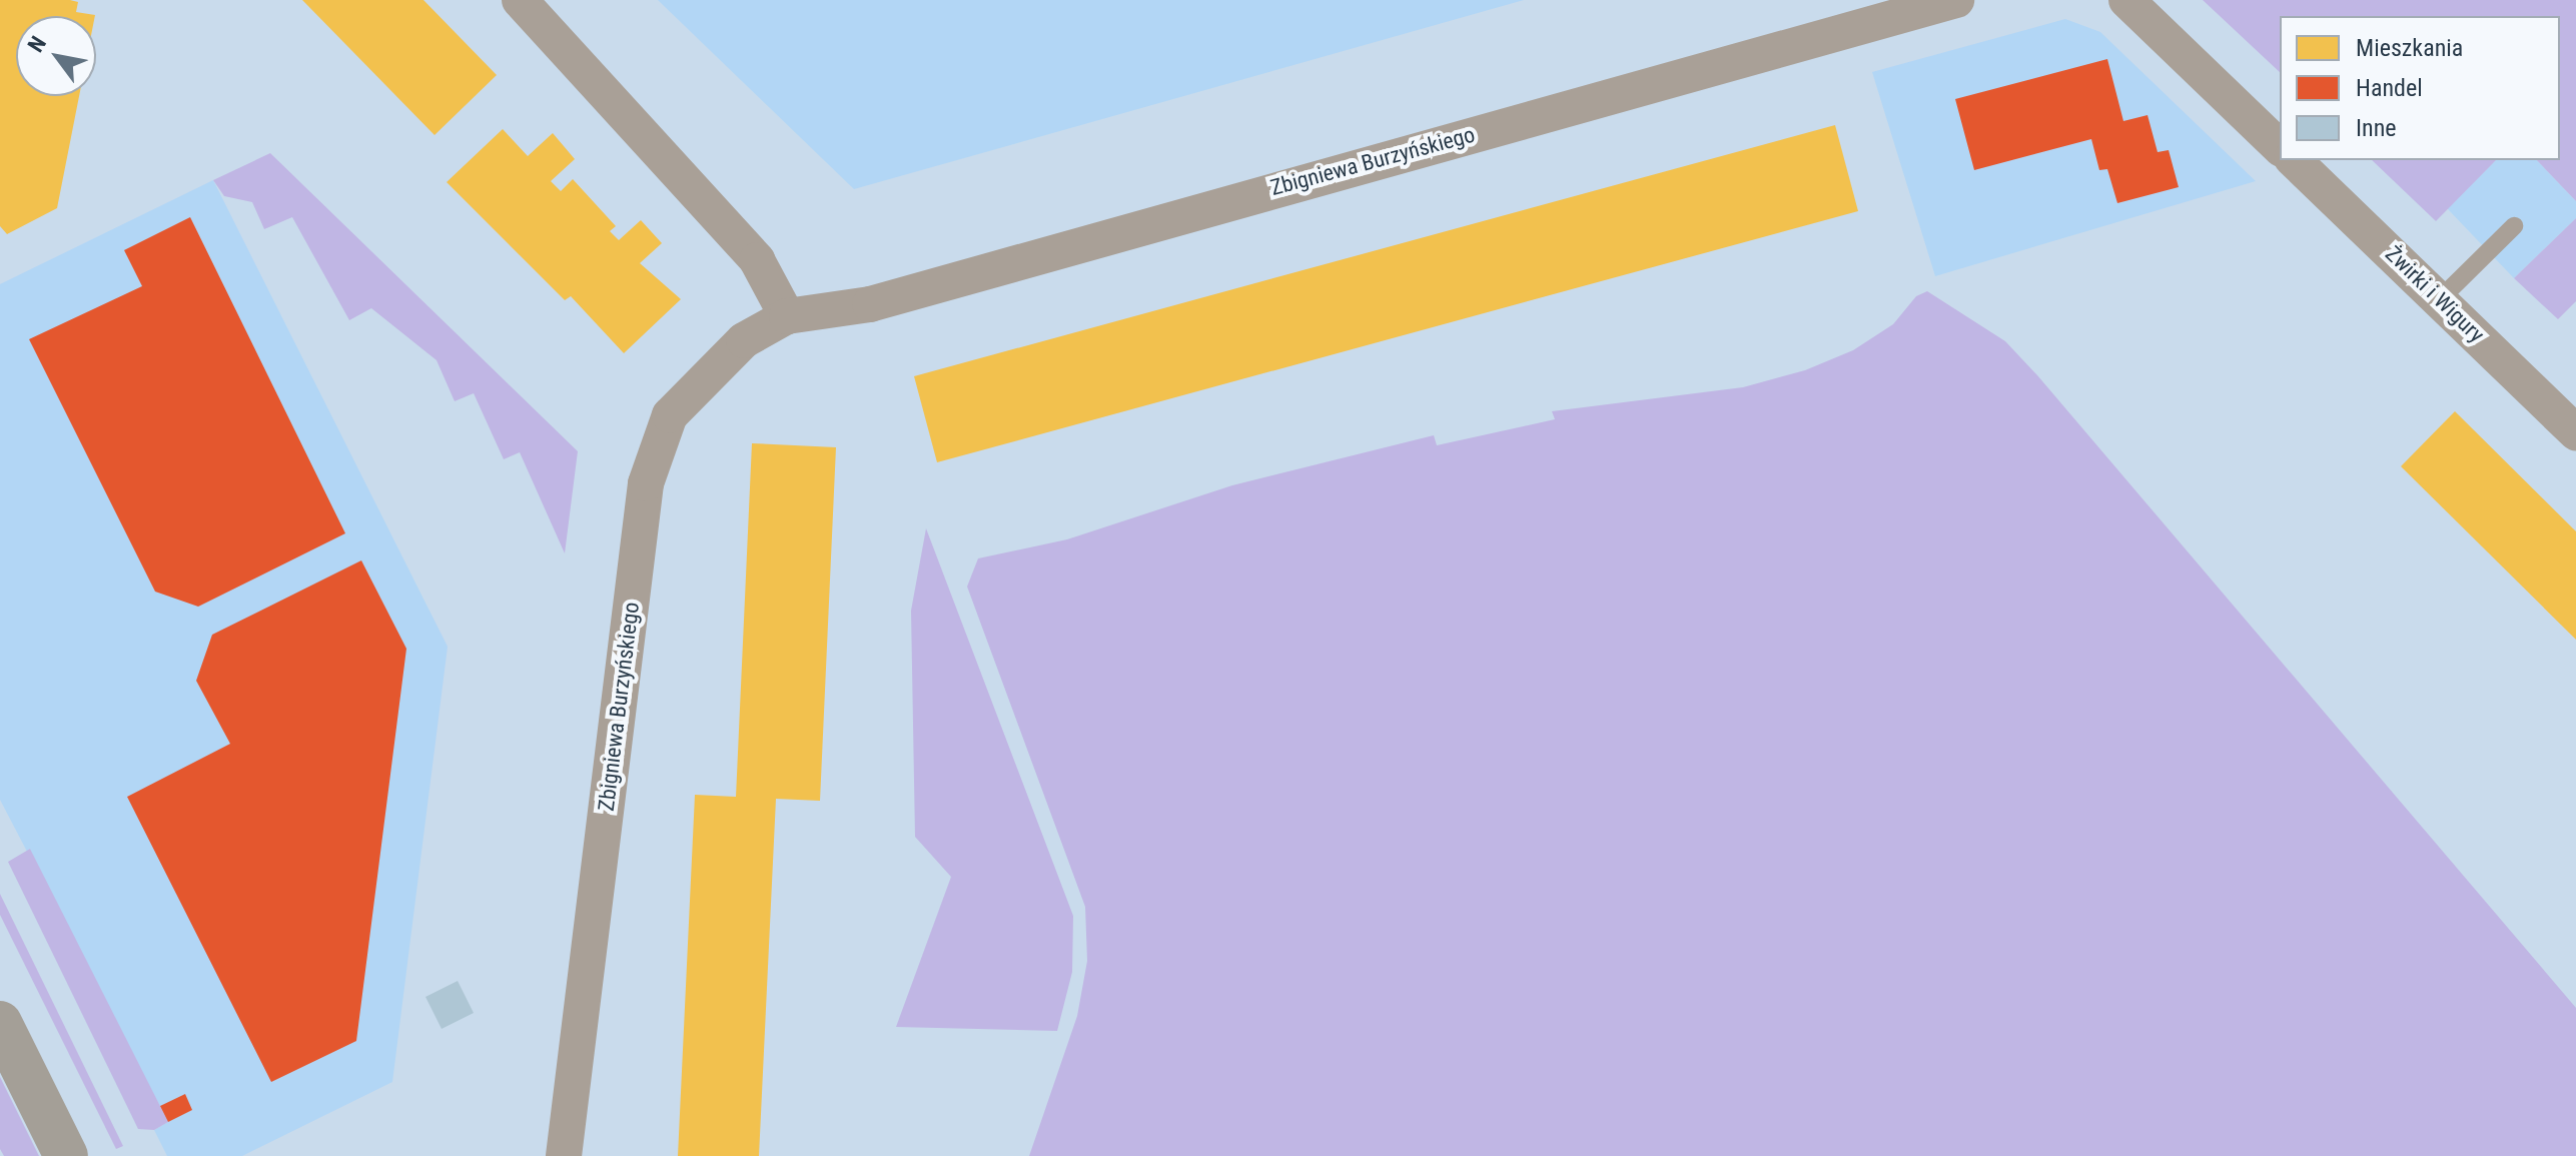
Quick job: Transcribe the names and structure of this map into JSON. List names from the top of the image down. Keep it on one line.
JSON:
{"streets":{"street":["Zbigniewa Burzyńskiego","Żwirki i Wigury"]},"legend":["Mieszkania","Handel","Inne"],"north":"top left"}
